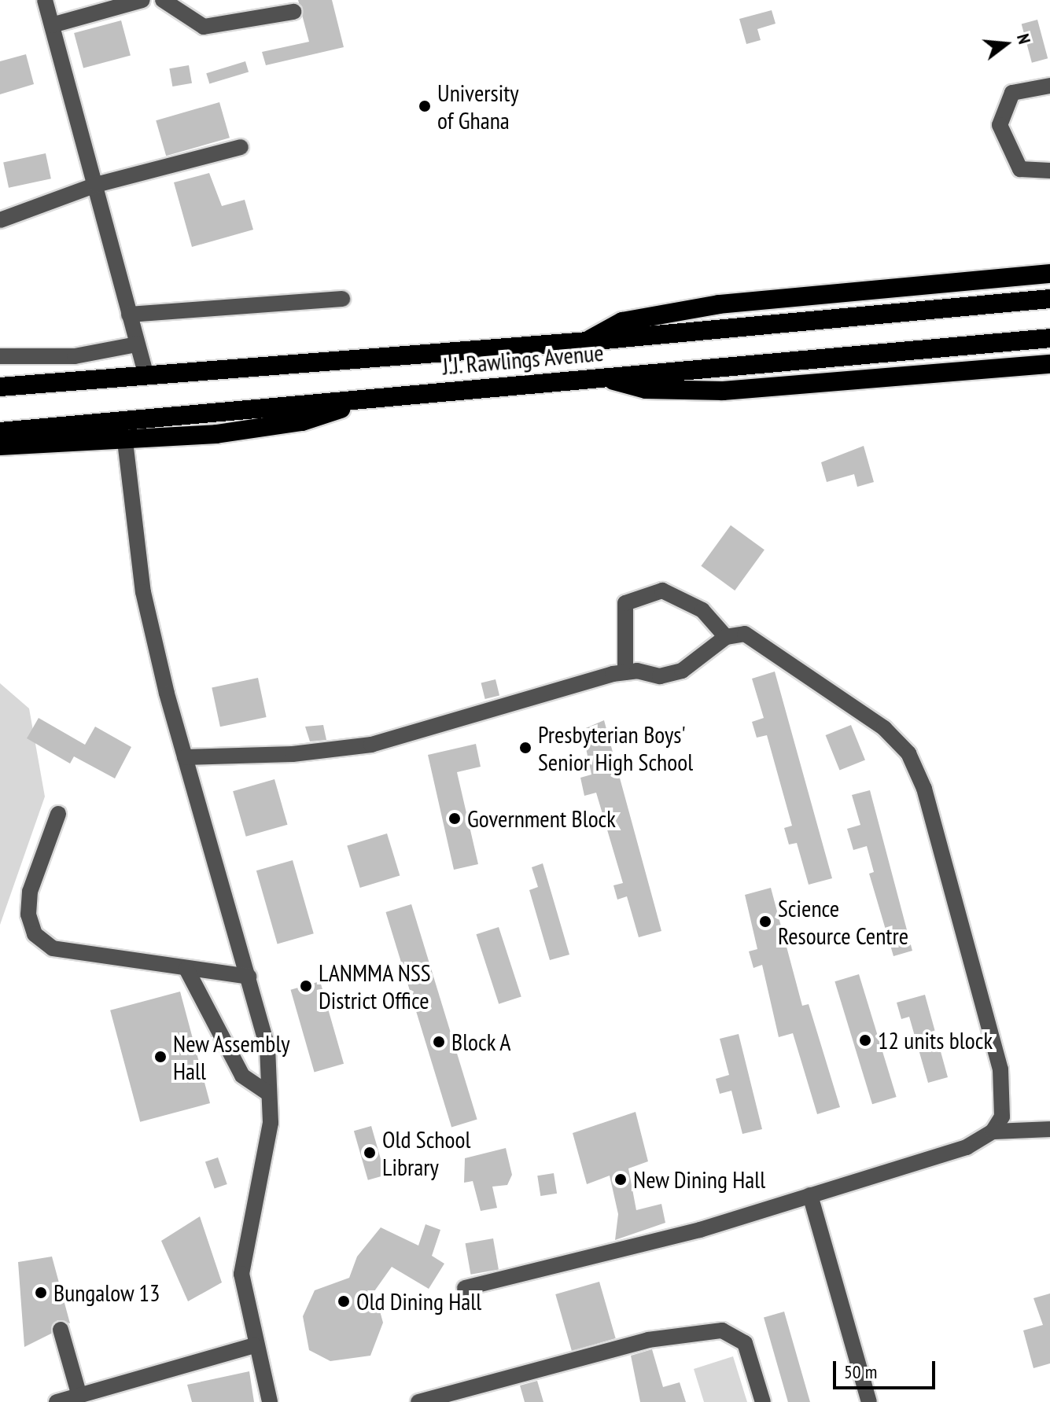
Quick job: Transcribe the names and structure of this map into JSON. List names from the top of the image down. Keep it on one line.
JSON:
{"streets":{"highway":["J.J. Rawlings Avenue"]},"places":["University of Ghana","Presbyterian Boys' Senior High School","Government Block","Science Resource Centre","LANMMA NSS District Office","12 units block","Block A","New Assembly Hall","Old School Library","New Dining Hall","Bungalow 13","Old Dining Hall"],"scale_bar":"50 m","north":"right"}
